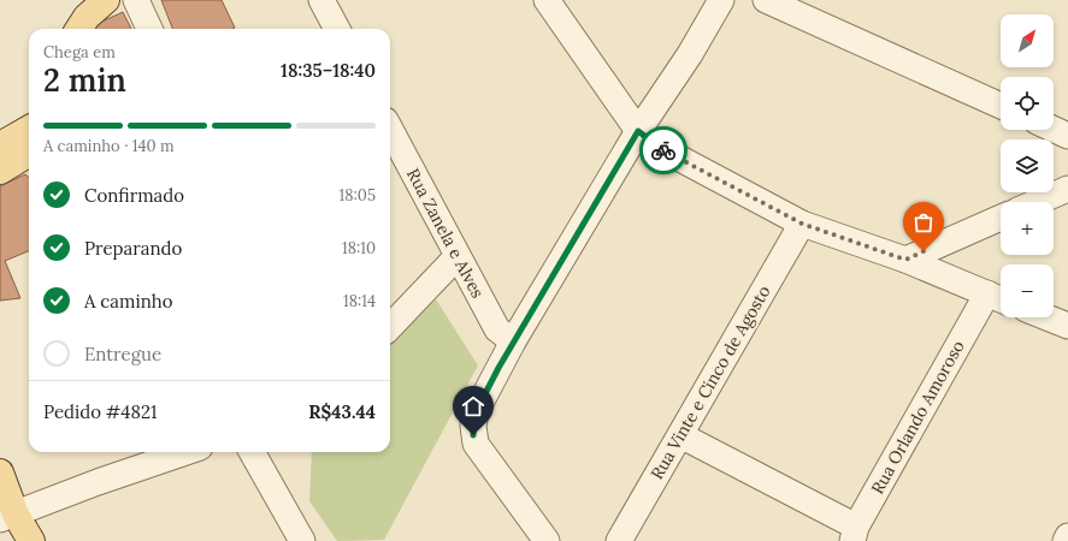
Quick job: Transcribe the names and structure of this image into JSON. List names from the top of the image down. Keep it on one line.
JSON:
{"streets":{"street":["Rua Zanela e Alves","Rua Vinte e Cinco de Agosto","Rua Orlando Amoroso"]},"north":"top right","page":{"map_buttons":["+","−"],"heading":["2 min","Chega em","18:35–18:40"],"panel":["Pedido #4821","R$43.44"],"bar":"A caminho · 140 m","list":[["Confirmado","18:05"],["Preparando","18:10"],["A caminho","18:14"],"Entregue"]}}
